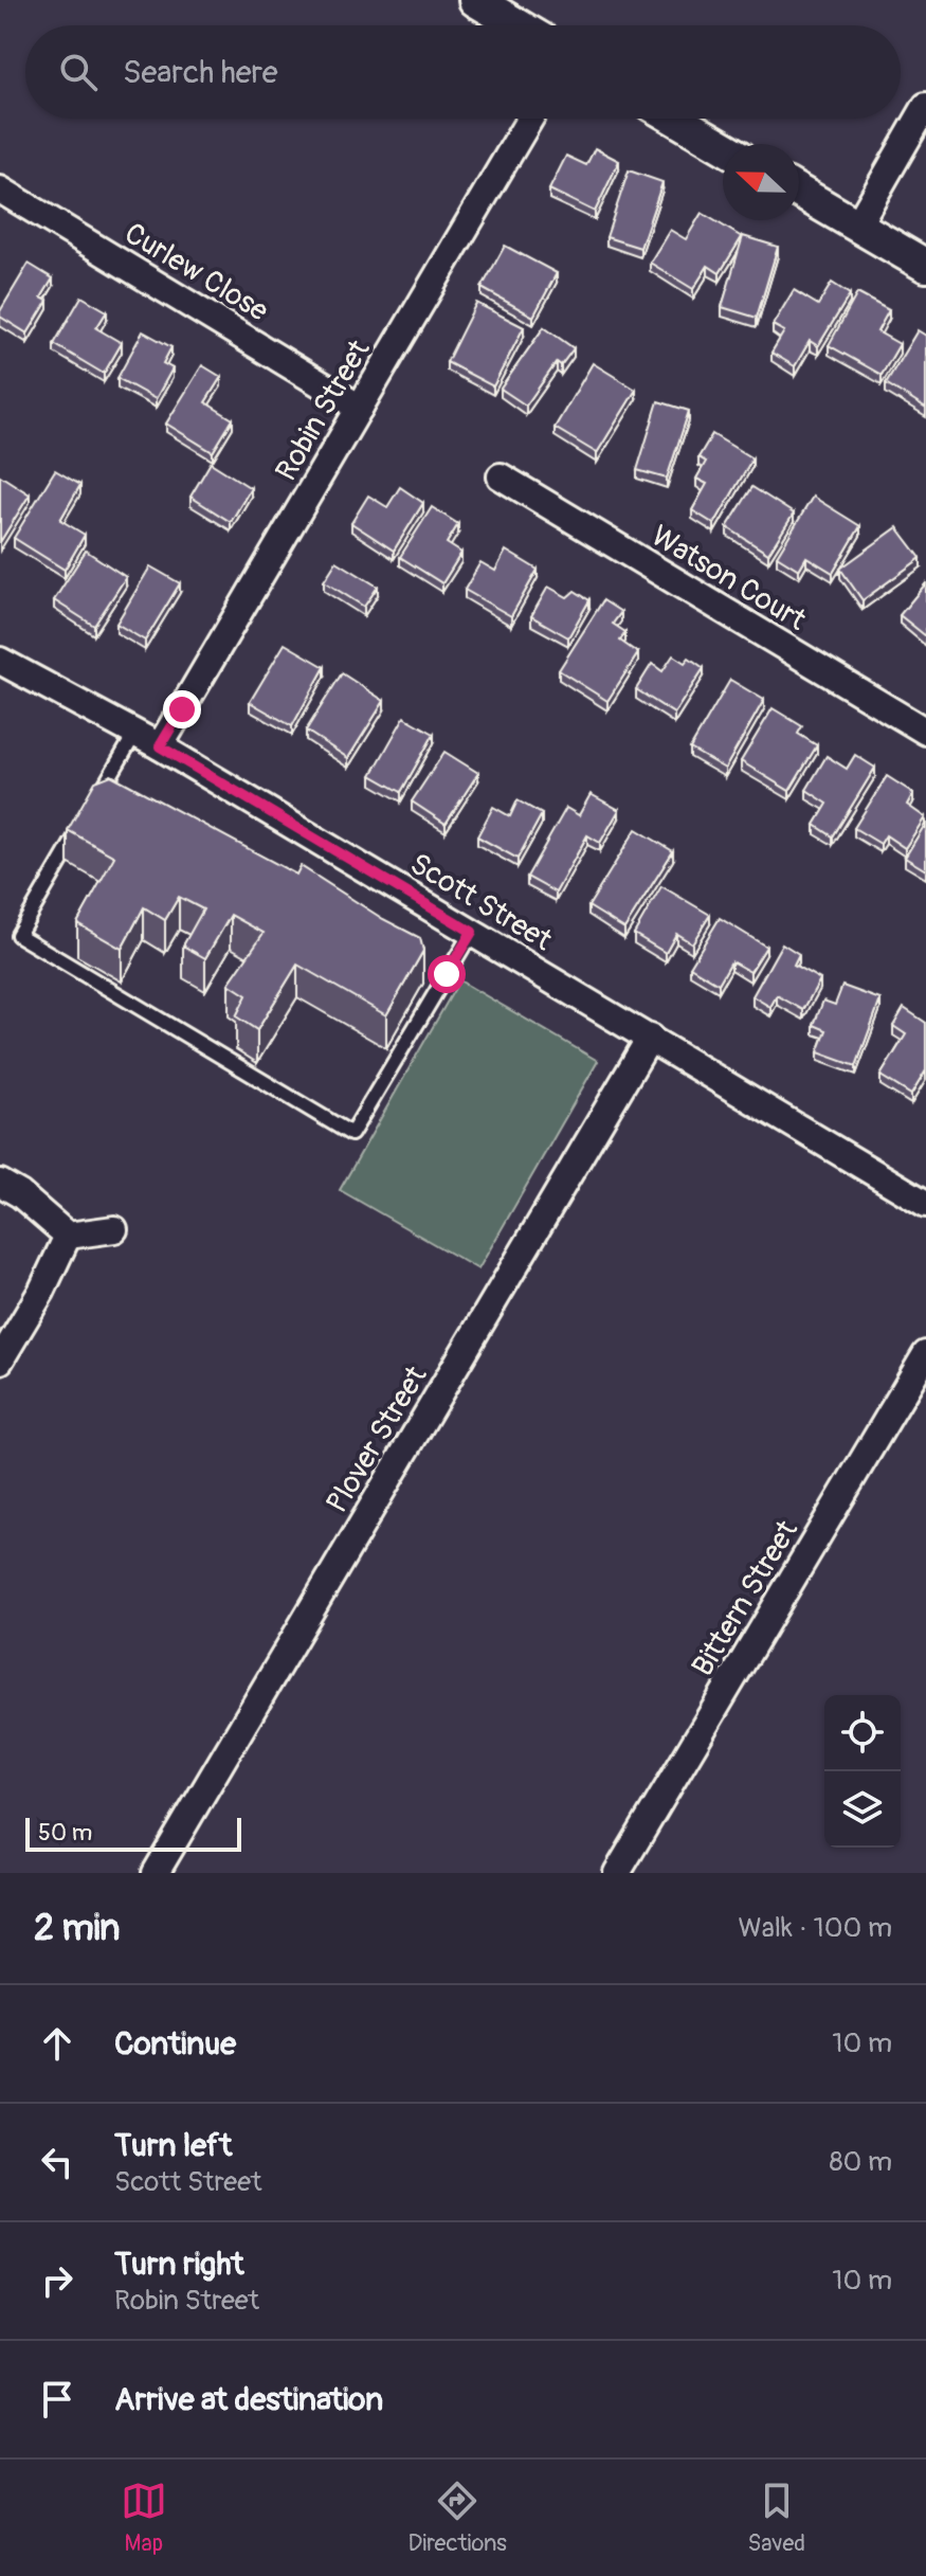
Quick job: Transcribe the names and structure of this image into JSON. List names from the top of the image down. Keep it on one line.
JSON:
{"streets":{"street":["Curlew Close","Robin Street","Watson Court","Scott Street","Plover Street","Bittern Street"]},"crossings":[["Curlew Close","Robin Street"],["Robin Street","Scott Street"],["Scott Street","Plover Street"]],"scale_bar":"50 m","north":"left","page":{"search":"Search here","scale":"50 m","heading":["2 min","Walk · 100 m"],"list":[["Continue","10 m"],["Turn left","Scott Street","80 m"],["Turn right","Robin Street","10 m"],"Arrive at destination"],"nav":["Map","Directions","Saved"]}}
